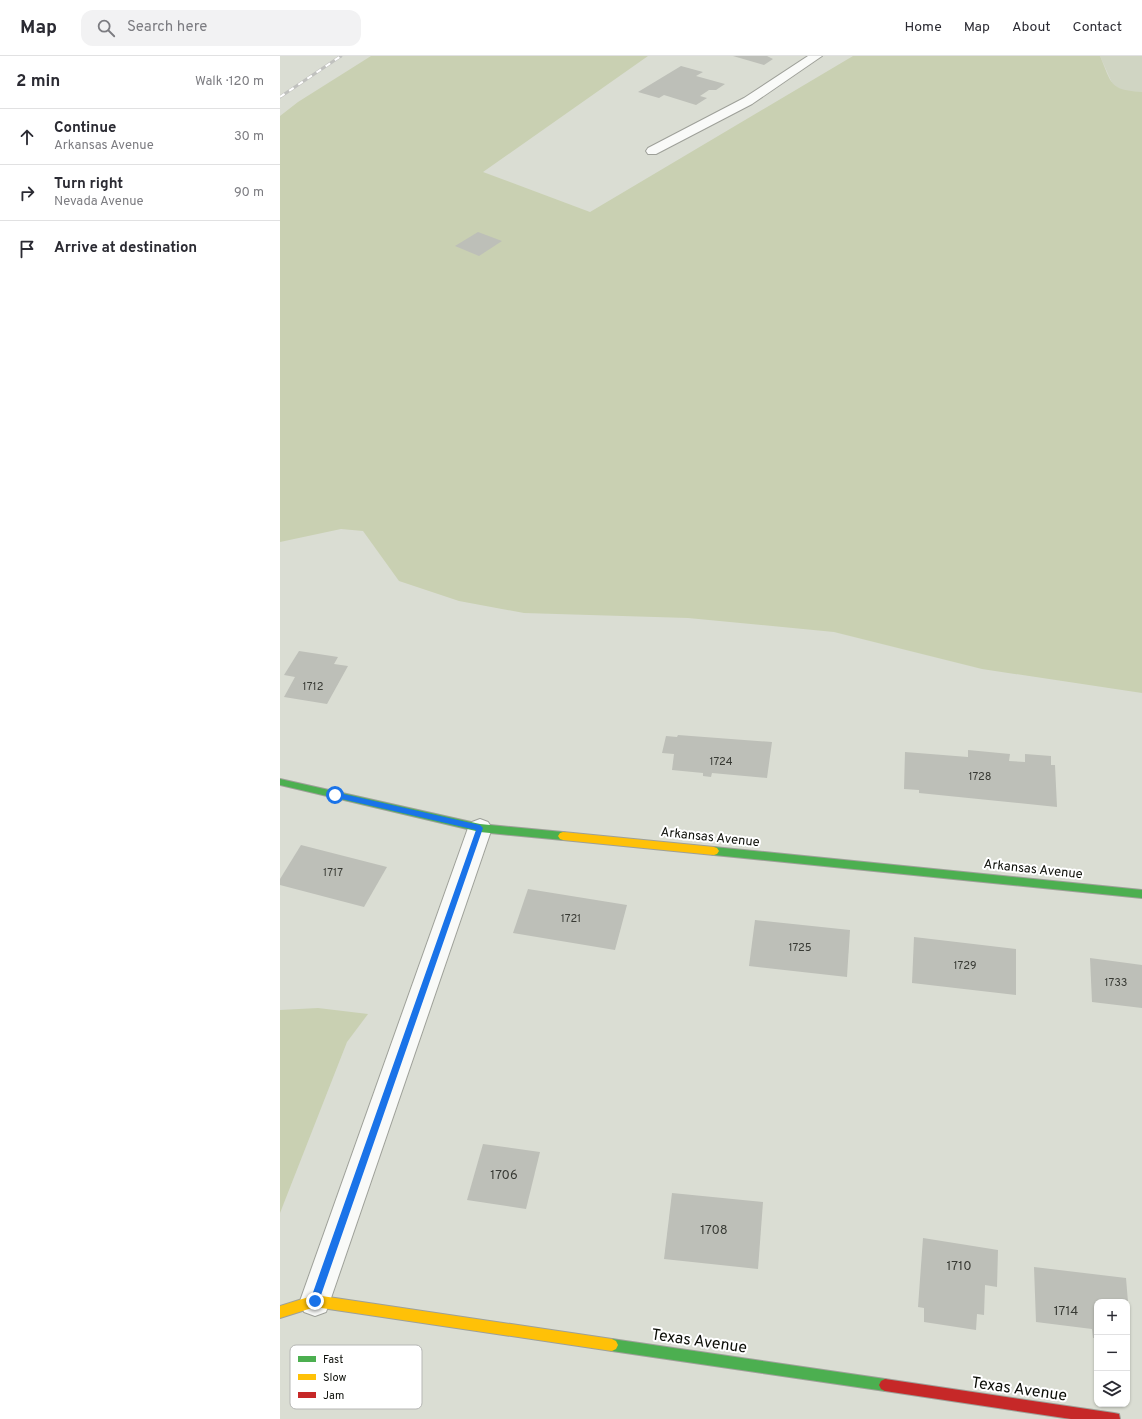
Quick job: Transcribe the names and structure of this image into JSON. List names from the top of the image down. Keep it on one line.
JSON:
{"streets":{"street":["Arkansas Avenue","Texas Avenue"]},"house_numbers":["1712","1724","1728","1717","1721","1725","1729","1733","1706","1708","1710","1714"],"legend":["Fast","Slow","Jam"],"page":{"header":"Map","search":"Search here","nav":["Home","Map","About","Contact"],"heading":["2 min","Walk · 120 m"],"list":[["Continue","Arkansas Avenue","30 m"],["Turn right","Nevada Avenue","90 m"],"Arrive at destination"],"map_buttons":["+","−"]}}
